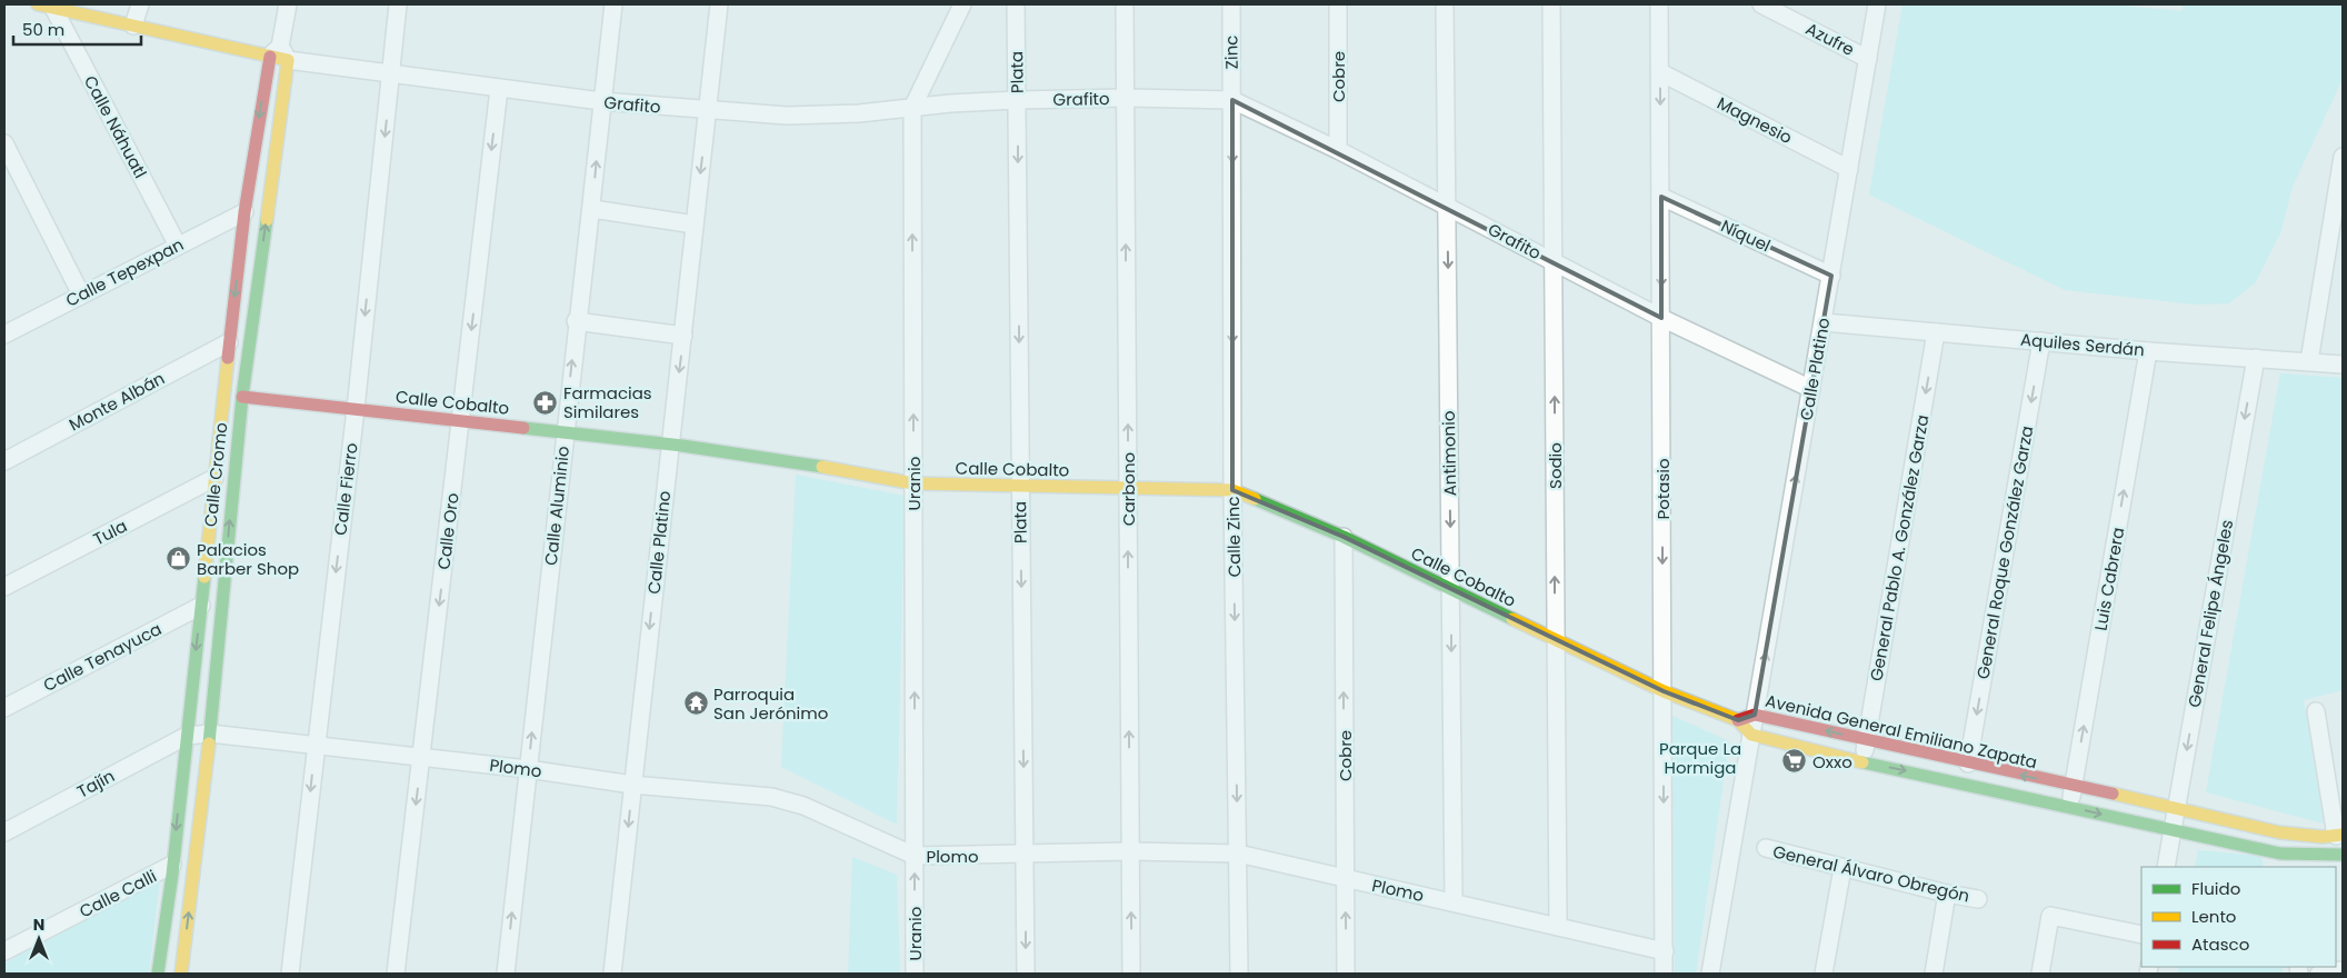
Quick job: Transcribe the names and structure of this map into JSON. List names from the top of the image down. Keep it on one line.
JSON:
{"streets":{"street":["Azufre","Zinc","Plata","Cobre","Grafito","Magnesio","Calle Náhuatl","Níquel","Calle Tepexpan","Aquiles Serdán","Calle Platino","Monte Albán","Calle Cobalto","Antimonio","Sodio","Calle Cromo","Uranio","Calle Fierro","Carbono","Potasio","Calle Aluminio","Calle Oro","Tula","Calle Zinc","General Pablo A. González Garza","General Roque González Garza","Luis Cabrera","General Felipe Ángeles","Calle Tenayuca","Avenida General Emiliano Zapata","Plomo","Tajín","General Álvaro Obregón","Calle Calli"]},"crossings":[["Azufre","Calle Platino"],["Zinc","Grafito"],["Zinc","Calle Zinc"],["Plata","Grafito"],["Plata","Calle Cobalto"],["Plata","Plomo"],["Cobre","Grafito"],["Cobre","Calle Cobalto"],["Cobre","Plomo"],["Grafito","Calle Platino"],["Grafito","Antimonio"],["Grafito","Sodio"],["Grafito","Calle Cromo"],["Grafito","Uranio"],["Grafito","Calle Fierro"],["Grafito","Carbono"],["Grafito","Potasio"],["Grafito","Calle Aluminio"],["Grafito","Calle Oro"],["Grafito","Calle Zinc"],["Magnesio","Calle Platino"],["Magnesio","Potasio"],["Calle Náhuatl","Calle Tepexpan"],["Níquel","Calle Platino"],["Níquel","Potasio"],["Calle Tepexpan","Calle Cromo"],["Aquiles Serdán","Calle Platino"],["Aquiles Serdán","General Pablo A. González Garza"],["Aquiles Serdán","General Roque González Garza"],["Aquiles Serdán","Luis Cabrera"],["Aquiles Serdán","General Felipe Ángeles"],["Calle Platino","Calle Cobalto"],["Calle Platino","Avenida General Emiliano Zapata"],["Calle Platino","Plomo"],["Monte Albán","Calle Cromo"],["Calle Cobalto","Antimonio"],["Calle Cobalto","Sodio"],["Calle Cobalto","Calle Cromo"],["Calle Cobalto","Uranio"],["Calle Cobalto","Calle Fierro"],["Calle Cobalto","Carbono"],["Calle Cobalto","Potasio"],["Calle Cobalto","Calle Aluminio"],["Calle Cobalto","Calle Oro"],["Calle Cobalto","Calle Zinc"],["Calle Cobalto","Avenida General Emiliano Zapata"],["Antimonio","Plomo"],["Sodio","Plomo"],["Calle Cromo","Tula"],["Calle Cromo","Calle Tenayuca"],["Calle Cromo","Plomo"],["Calle Cromo","Tajín"],["Calle Cromo","Calle Calli"],["Uranio","Plomo"],["Calle Fierro","Plomo"],["Carbono","Plomo"],["Potasio","Plomo"],["Calle Aluminio","Plomo"],["Calle Oro","Plomo"],["Calle Zinc","Plomo"],["General Pablo A. González Garza","Avenida General Emiliano Zapata"],["General Roque González Garza","Avenida General Emiliano Zapata"],["Luis Cabrera","Avenida General Emiliano Zapata"],["General Felipe Ángeles","Avenida General Emiliano Zapata"],["Plomo","Tajín"]],"one_way":["Plata","Cobre","Antimonio","Sodio","Uranio","Calle Fierro","Carbono","Potasio","Calle Aluminio","Calle Oro","Calle Zinc","General Pablo A. González Garza","General Roque González Garza","Luis Cabrera","General Felipe Ángeles"],"parks":["Parque La Hormiga"],"places":{"pharmacy":["Farmacias Similares"],"shop":["Palacios Barber Shop"],"temple":["Parroquia San Jerónimo"],"supermarket":["Oxxo"]},"legend":["Fluido","Lento","Atasco"],"scale_bar":"50 m","north":"top"}
